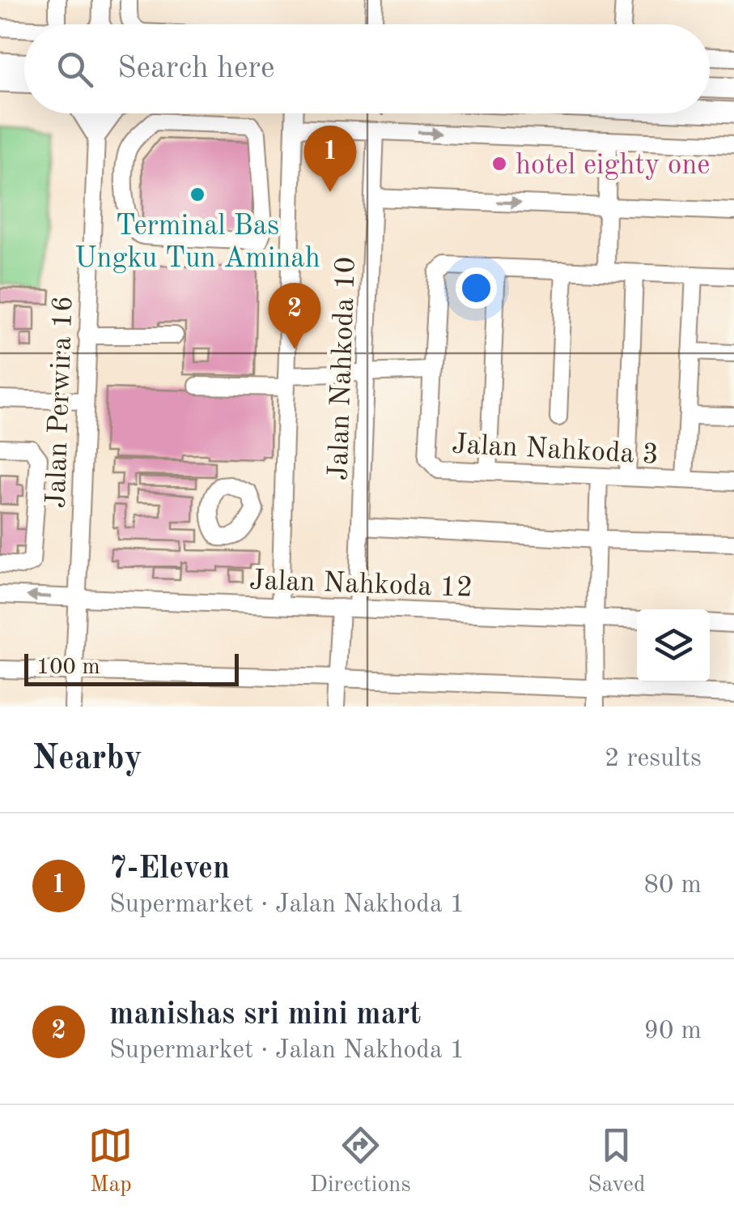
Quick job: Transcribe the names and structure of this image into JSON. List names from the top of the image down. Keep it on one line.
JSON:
{"streets":{"street":["Jalan Nahkoda 10","Jalan Perwira 16","Jalan Nahkoda 3","Jalan Nahkoda 12"]},"crossings":[["Jalan Nahkoda 10","Jalan Nahkoda 12"],["Jalan Perwira 16","Jalan Nahkoda 12"]],"places":["hotel eighty one","Terminal Bas Ungku Tun Aminah"],"scale_bar":"100 m","page":{"search":"Search here","pins":["1","2"],"scale":"100 m","heading":["Nearby","2 results"],"list":[{"mark":"1","name":"7-Eleven","note":"Supermarket · Jalan Nakhoda 1","value":"80 m"},{"mark":"2","name":"manishas sri mini mart","note":"Supermarket · Jalan Nakhoda 1","value":"90 m"}],"nav":["Map","Directions","Saved"]}}
